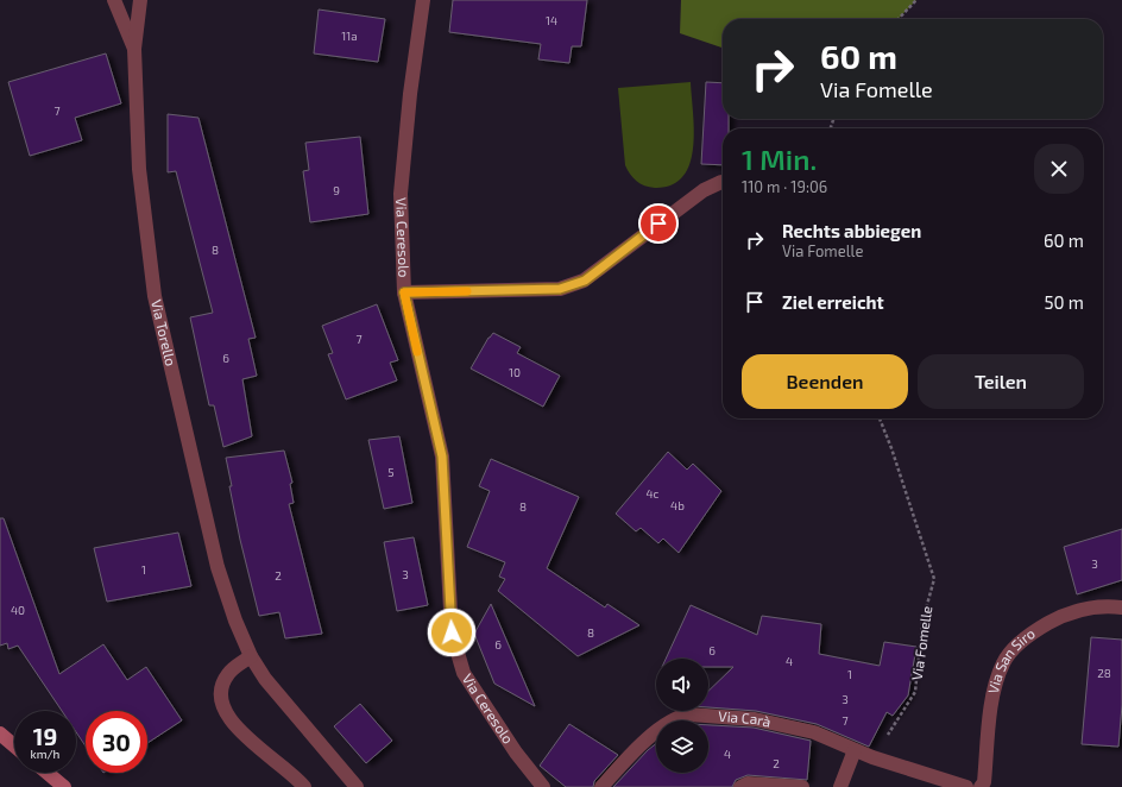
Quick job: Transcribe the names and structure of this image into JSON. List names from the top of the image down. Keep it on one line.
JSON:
{"streets":{"street":["Via Ceresolo","Via Torello","Via San Siro","Via Carà"],"path":["Via Fomelle"]},"house_numbers":["14","11a","7","9","8","7","6","10","5","4c","4b","8","3","1","3","2","40","8","6","6","4","28","1","3","7","4","2"],"page":{"turn":["60 m","Via Fomelle"],"heading":["1 Min.","110 m · 19:06"],"list":[{"name":"Rechts abbiegen","note":"Via Fomelle","value":"60 m"},{"name":"Ziel erreicht","value":"50 m"}],"buttons":["Beenden","Teilen"],"speed":"19 km/h","limit":"30"}}
